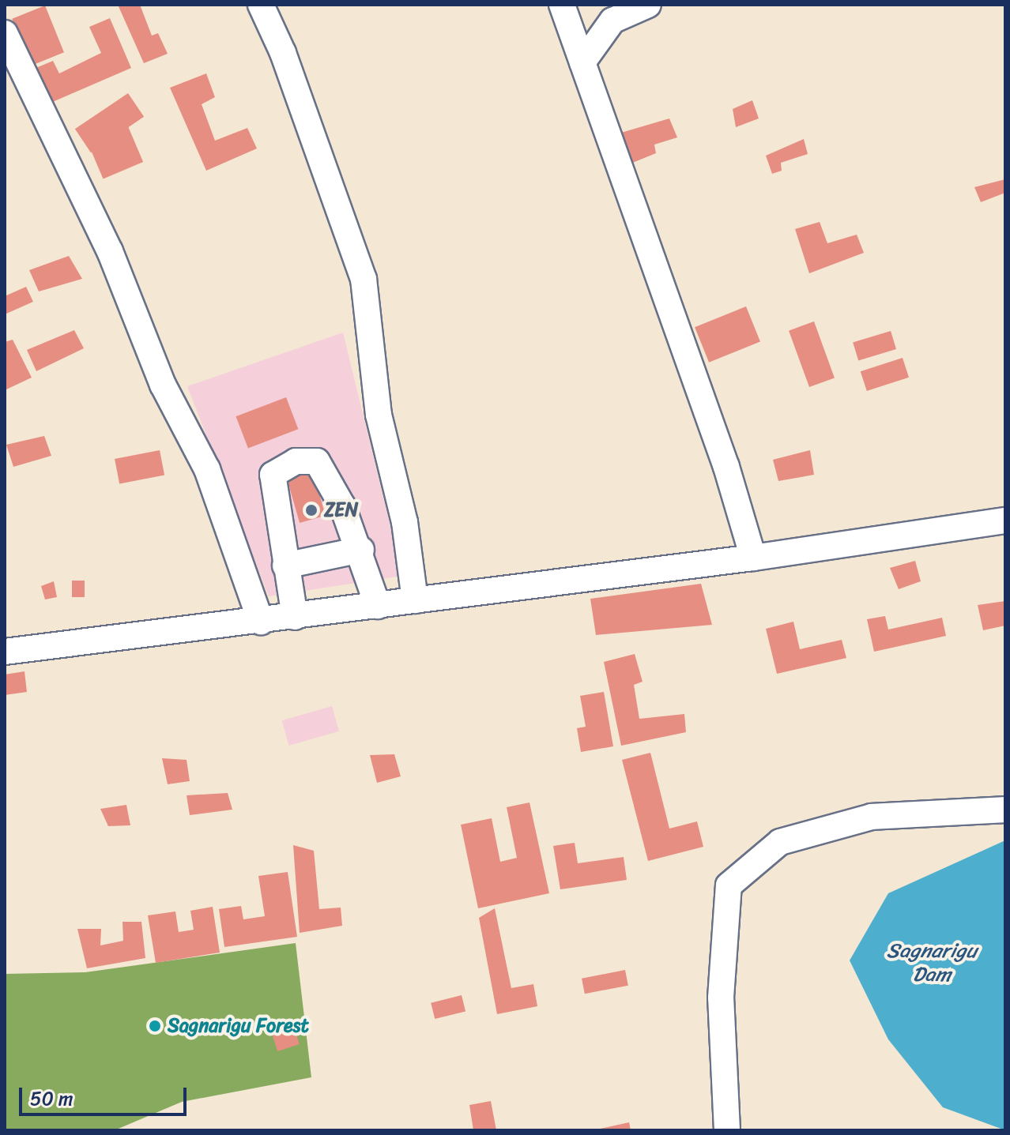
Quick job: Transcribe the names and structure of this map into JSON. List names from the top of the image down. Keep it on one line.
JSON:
{"water":["Sagnarigu Dam"],"places":["ZEN","Sagnarigu Forest"],"scale_bar":"50 m"}
